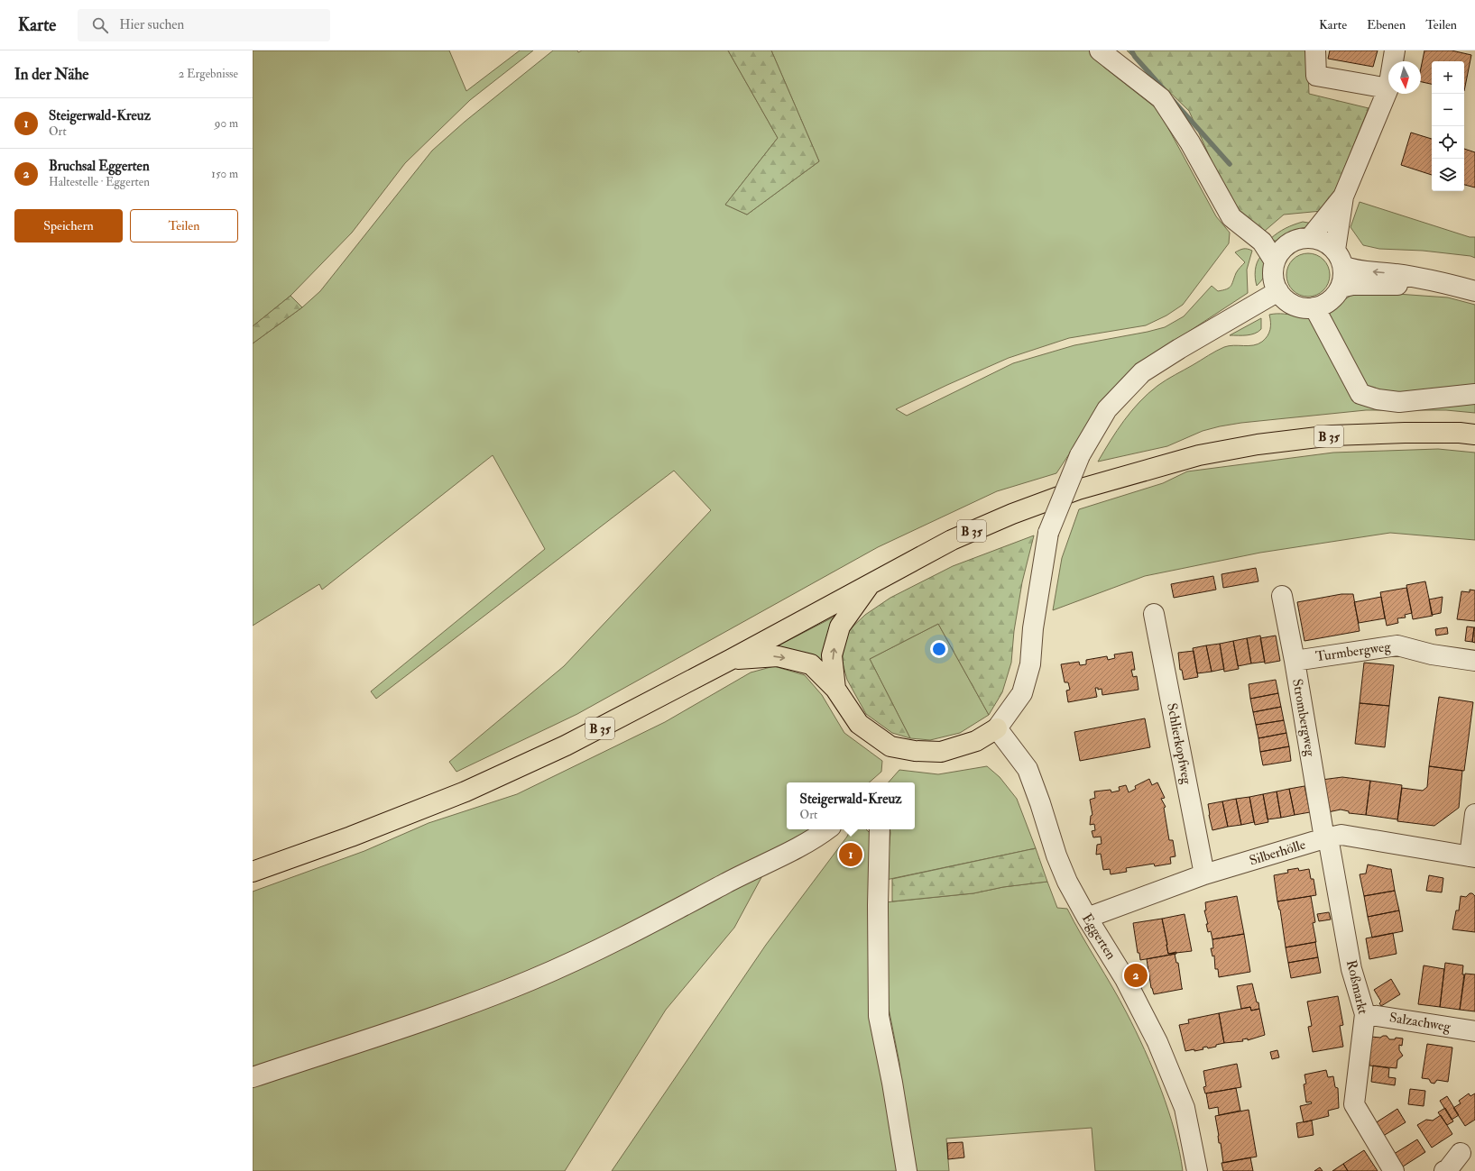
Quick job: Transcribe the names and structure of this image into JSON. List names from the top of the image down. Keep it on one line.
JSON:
{"streets":{"main road":["B 35"],"street":["Turmbergweg","Strombergweg","Schlierkopfweg","Silberhölle","Eggerten","Roßmarkt","Salzachweg"]},"crossings":[["Turmbergweg","Strombergweg"],["Strombergweg","Silberhölle"],["Strombergweg","Roßmarkt"],["Schlierkopfweg","Silberhölle"],["Silberhölle","Eggerten"],["Silberhölle","Roßmarkt"],["Roßmarkt","Salzachweg"]],"north":"bottom","page":{"header":"Karte","search":"Hier suchen","nav":["Karte","Ebenen","Teilen"],"heading":["In der Nähe","2 Ergebnisse"],"map_buttons":["+","−"],"list":[{"mark":"1","name":"Steigerwald-Kreuz","note":"Ort","value":"90 m"},{"mark":"2","name":"Bruchsal Eggerten","note":"Haltestelle · Eggerten","value":"150 m"}],"buttons":["Speichern","Teilen"],"popup":["Steigerwald-Kreuz","Ort"],"pins":["1","2"]}}
